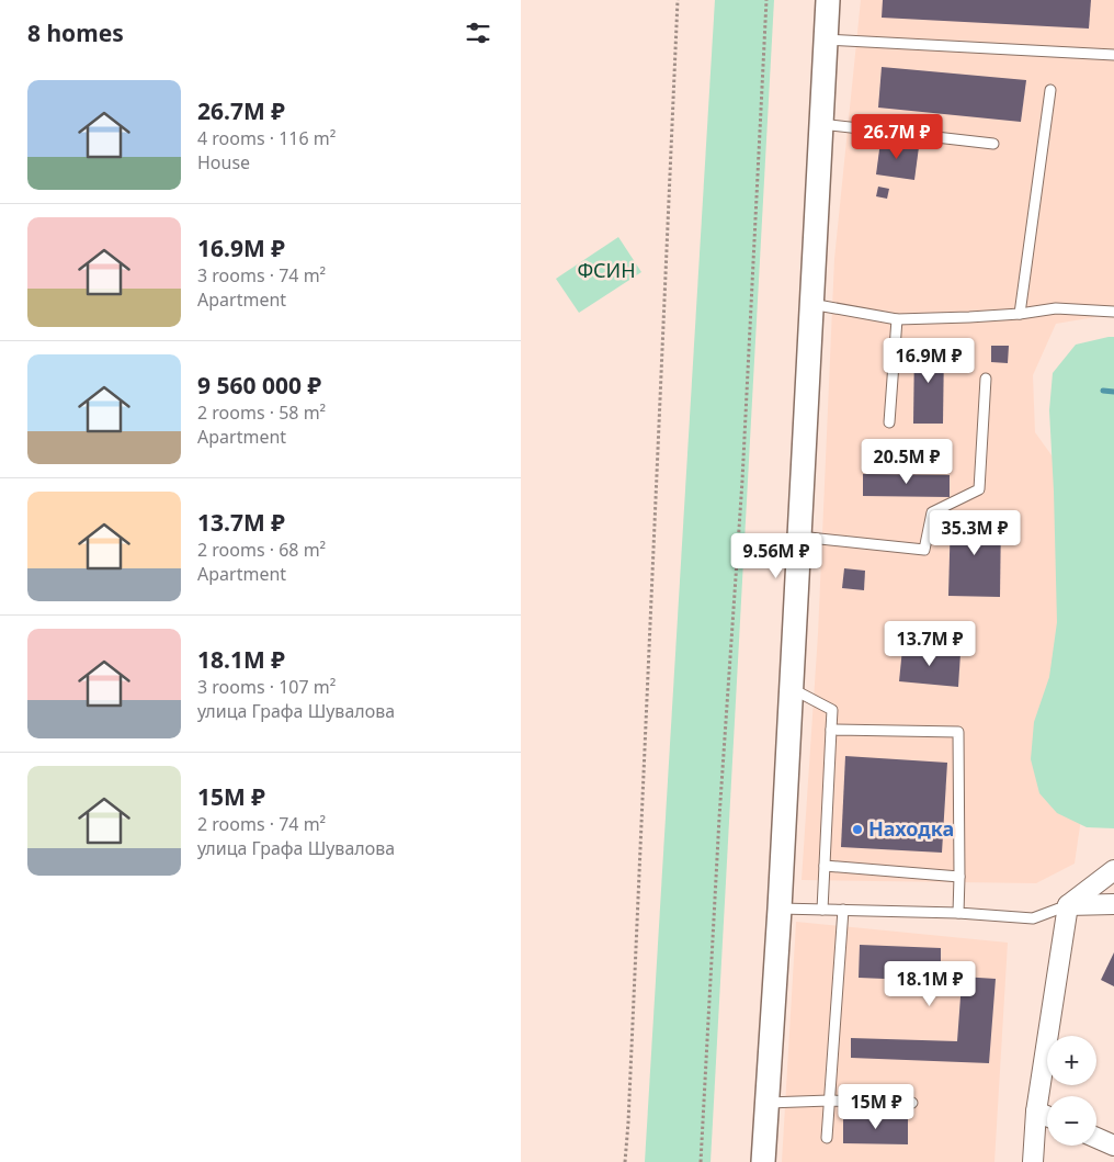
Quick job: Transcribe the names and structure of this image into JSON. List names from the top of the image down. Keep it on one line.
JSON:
{"parks":["ФСИН"],"places":["Находка"],"page":{"heading":"8 homes","list":[{"name":"26.7M ₽","note":"4 rooms · 116 m² · House"},{"name":"16.9M ₽","note":"3 rooms · 74 m² · Apartment"},{"name":"9 560 000 ₽","note":"2 rooms · 58 m² · Apartment"},{"name":"13.7M ₽","note":"2 rooms · 68 m² · Apartment"},{"name":"18.1M ₽","note":"3 rooms · 107 m² · улица Графа Шувалова"},{"name":"15M ₽","note":"2 rooms · 74 m² · улица Графа Шувалова"}],"price":["26.7M ₽","16.9M ₽","20.5M ₽","35.3M ₽","9.56M ₽","13.7M ₽","18.1M ₽","15M ₽"],"map_buttons":["+","−"]}}
